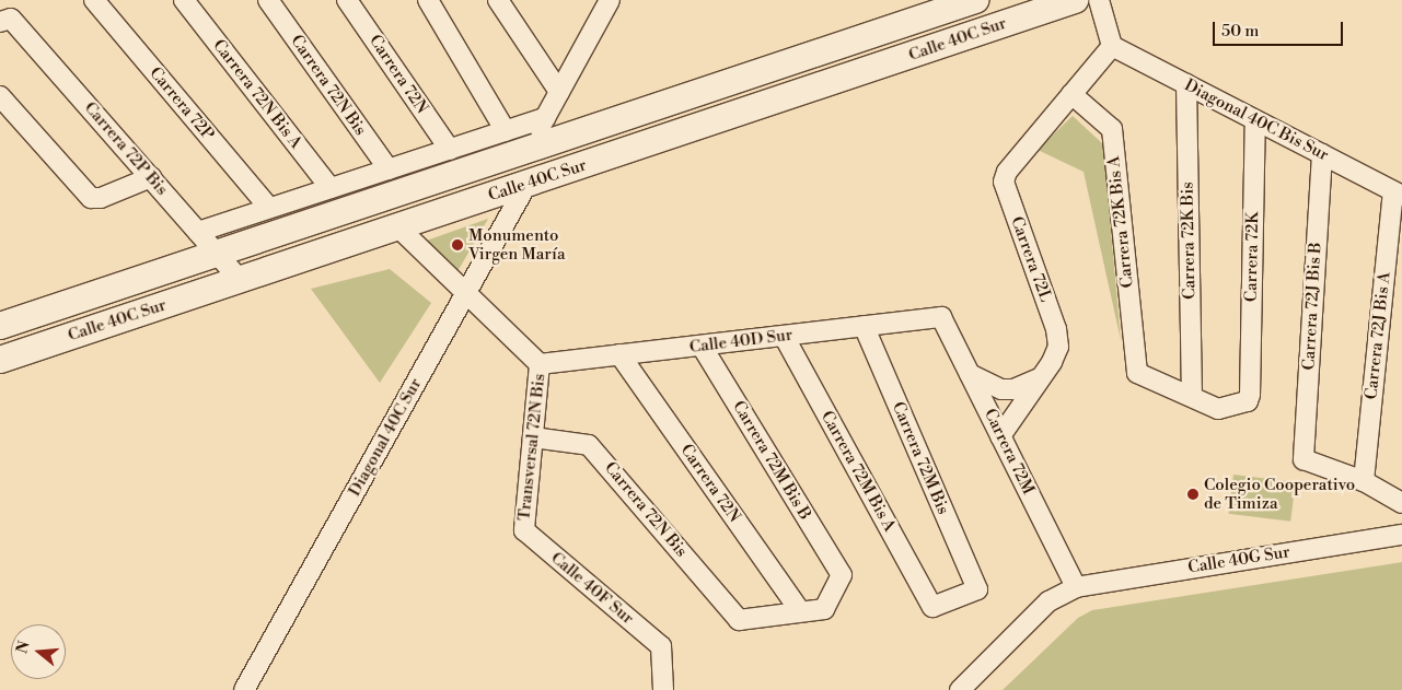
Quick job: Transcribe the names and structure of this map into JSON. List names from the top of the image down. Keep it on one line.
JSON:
{"streets":{"street":["Calle 40C Sur","Carrera 72N","Carrera 72N Bis","Carrera 72N Bis A","Carrera 72P","Diagonal 40C Bis Sur","Carrera 72P Bis","Carrera 72K Bis A","Carrera 72K Bis","Carrera 72K","Carrera 72L","Carrera 72J Bis B","Carrera 72J Bis A","Calle 40D Sur","Diagonal 40C Sur","Transversal 72N Bis","Carrera 72M","Carrera 72M Bis","Carrera 72M Bis B","Carrera 72M Bis A","Calle 40G Sur","Calle 40F Sur"]},"crossings":[["Calle 40C Sur","Carrera 72P Bis"],["Calle 40C Sur","Diagonal 40C Sur"],["Carrera 72N","Carrera 72N Bis"],["Carrera 72N","Calle 40D Sur"],["Carrera 72N","Carrera 72M Bis B"],["Carrera 72N Bis","Transversal 72N Bis"],["Carrera 72N Bis","Carrera 72M Bis B"],["Diagonal 40C Bis Sur","Carrera 72K Bis"],["Diagonal 40C Bis Sur","Carrera 72K"],["Diagonal 40C Bis Sur","Carrera 72J Bis B"],["Diagonal 40C Bis Sur","Carrera 72J Bis A"],["Carrera 72K Bis A","Carrera 72K Bis"],["Carrera 72K Bis A","Carrera 72K"],["Carrera 72K Bis A","Carrera 72L"],["Carrera 72K Bis","Carrera 72K"],["Carrera 72J Bis B","Carrera 72J Bis A"],["Calle 40D Sur","Transversal 72N Bis"],["Calle 40D Sur","Carrera 72M"],["Calle 40D Sur","Carrera 72M Bis"],["Calle 40D Sur","Carrera 72M Bis B"],["Calle 40D Sur","Carrera 72M Bis A"],["Transversal 72N Bis","Calle 40F Sur"],["Carrera 72M","Calle 40G Sur"],["Carrera 72M Bis","Carrera 72M Bis A"]],"places":["Monumento Virgen María","Colegio Cooperativo de Timiza"],"scale_bar":"50 m","north":"left"}
